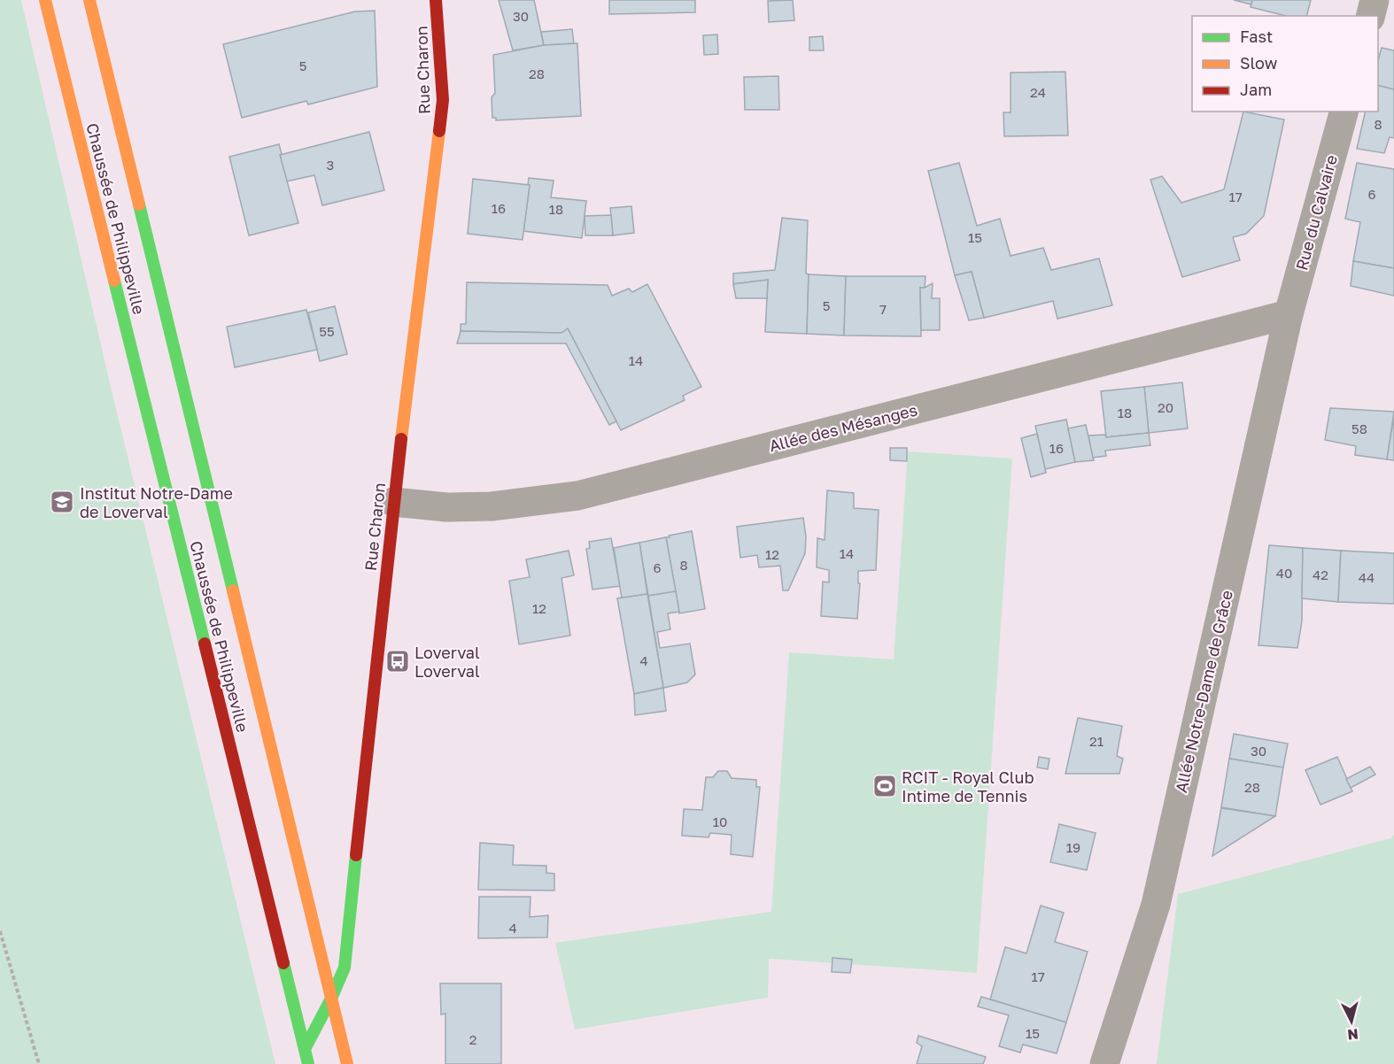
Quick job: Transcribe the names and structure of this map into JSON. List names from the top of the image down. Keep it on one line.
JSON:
{"streets":{"main road":["Rue Charon","Chaussée de Philippeville"],"street":["Rue du Calvaire","Allée des Mésanges","Allée Notre-Dame de Grâce"]},"crossings":[["Rue Charon","Chaussée de Philippeville"],["Rue Charon","Allée des Mésanges"],["Rue du Calvaire","Allée des Mésanges"],["Rue du Calvaire","Allée Notre-Dame de Grâce"],["Allée des Mésanges","Allée Notre-Dame de Grâce"]],"places":{"school or university":["Institut Notre-Dame de Loverval"],"bus stop":["Loverval Loverval"],"sports":["RCIT - Royal Club Intime de Tennis"]},"house_numbers":["30","5","28","24","8","3","6","17","16","18","15","5","7","55","14","20","18","58","16","14","12","8","6","40","42","44","12","4","21","30","28","10","19","4","17","15","2"],"legend":["Fast","Slow","Jam"],"north":"bottom"}
